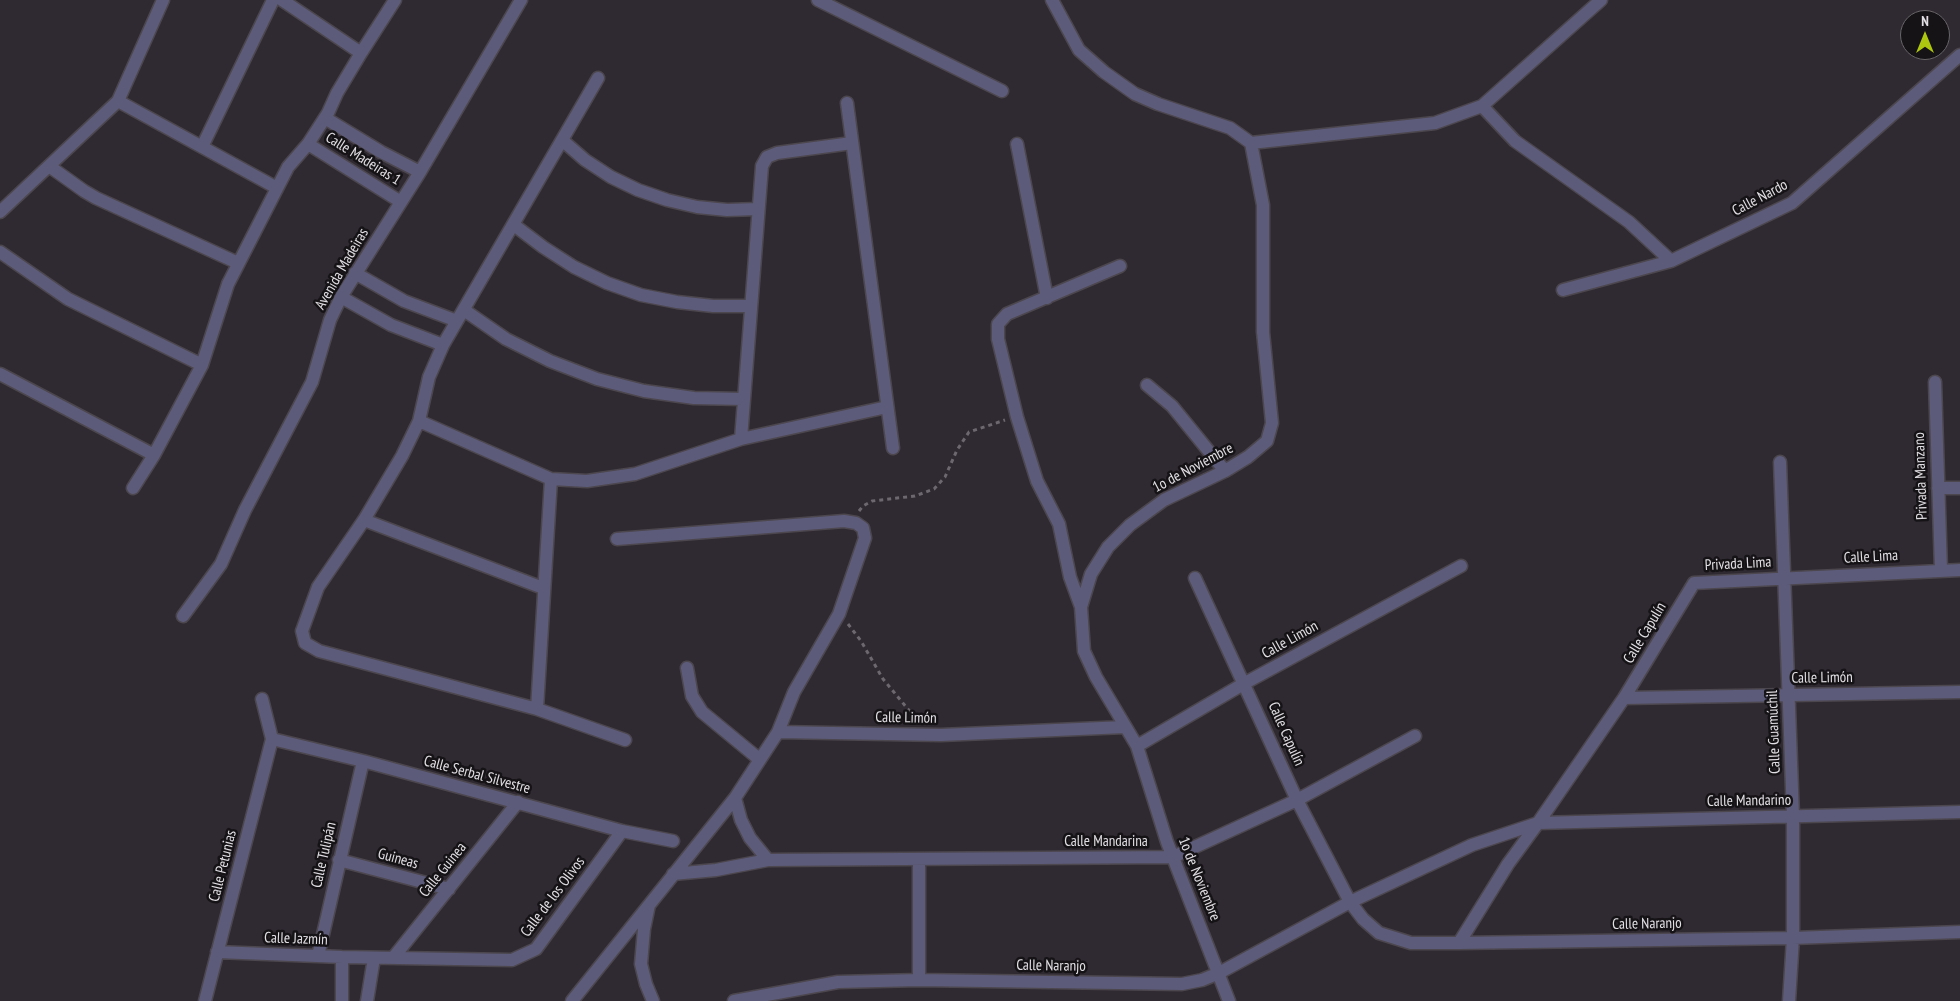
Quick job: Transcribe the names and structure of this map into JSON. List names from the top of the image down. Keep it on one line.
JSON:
{"streets":{"street":["Calle Madeiras 1","Calle Nardo","Avenida Madeiras","1o de Noviembre","Privada Manzano","Calle Lima","Privada Lima","Calle Capulín","Calle Limón","Calle Guamúchil","Calle Serbal Silvestre","Calle Mandarino","Calle Mandarina","Calle Tulipán","Guineas","Calle Petunias","Calle Guinea","Calle de los Olivos","Calle Naranjo","Calle Jazmín"]},"crossings":[["Calle Madeiras 1","Avenida Madeiras"],["1o de Noviembre","Calle Limón"],["1o de Noviembre","Calle Mandarina"],["1o de Noviembre","Calle Naranjo"],["Privada Manzano","Calle Lima"],["Calle Lima","Privada Lima"],["Calle Lima","Calle Guamúchil"],["Privada Lima","Calle Capulín"],["Privada Lima","Calle Guamúchil"],["Calle Capulín","Calle Limón"],["Calle Capulín","Calle Mandarino"],["Calle Capulín","Calle Mandarina"],["Calle Capulín","Calle Naranjo"],["Calle Limón","Calle Guamúchil"],["Calle Guamúchil","Calle Mandarino"],["Calle Guamúchil","Calle Naranjo"],["Calle Serbal Silvestre","Calle Tulipán"],["Calle Serbal Silvestre","Calle Petunias"],["Calle Serbal Silvestre","Calle Guinea"],["Calle Serbal Silvestre","Calle de los Olivos"],["Calle Mandarino","Calle Naranjo"],["Calle Tulipán","Guineas"],["Calle Tulipán","Calle Jazmín"],["Guineas","Calle Guinea"],["Calle Petunias","Calle Jazmín"],["Calle Guinea","Calle de los Olivos"],["Calle de los Olivos","Calle Jazmín"]],"north":"top"}
